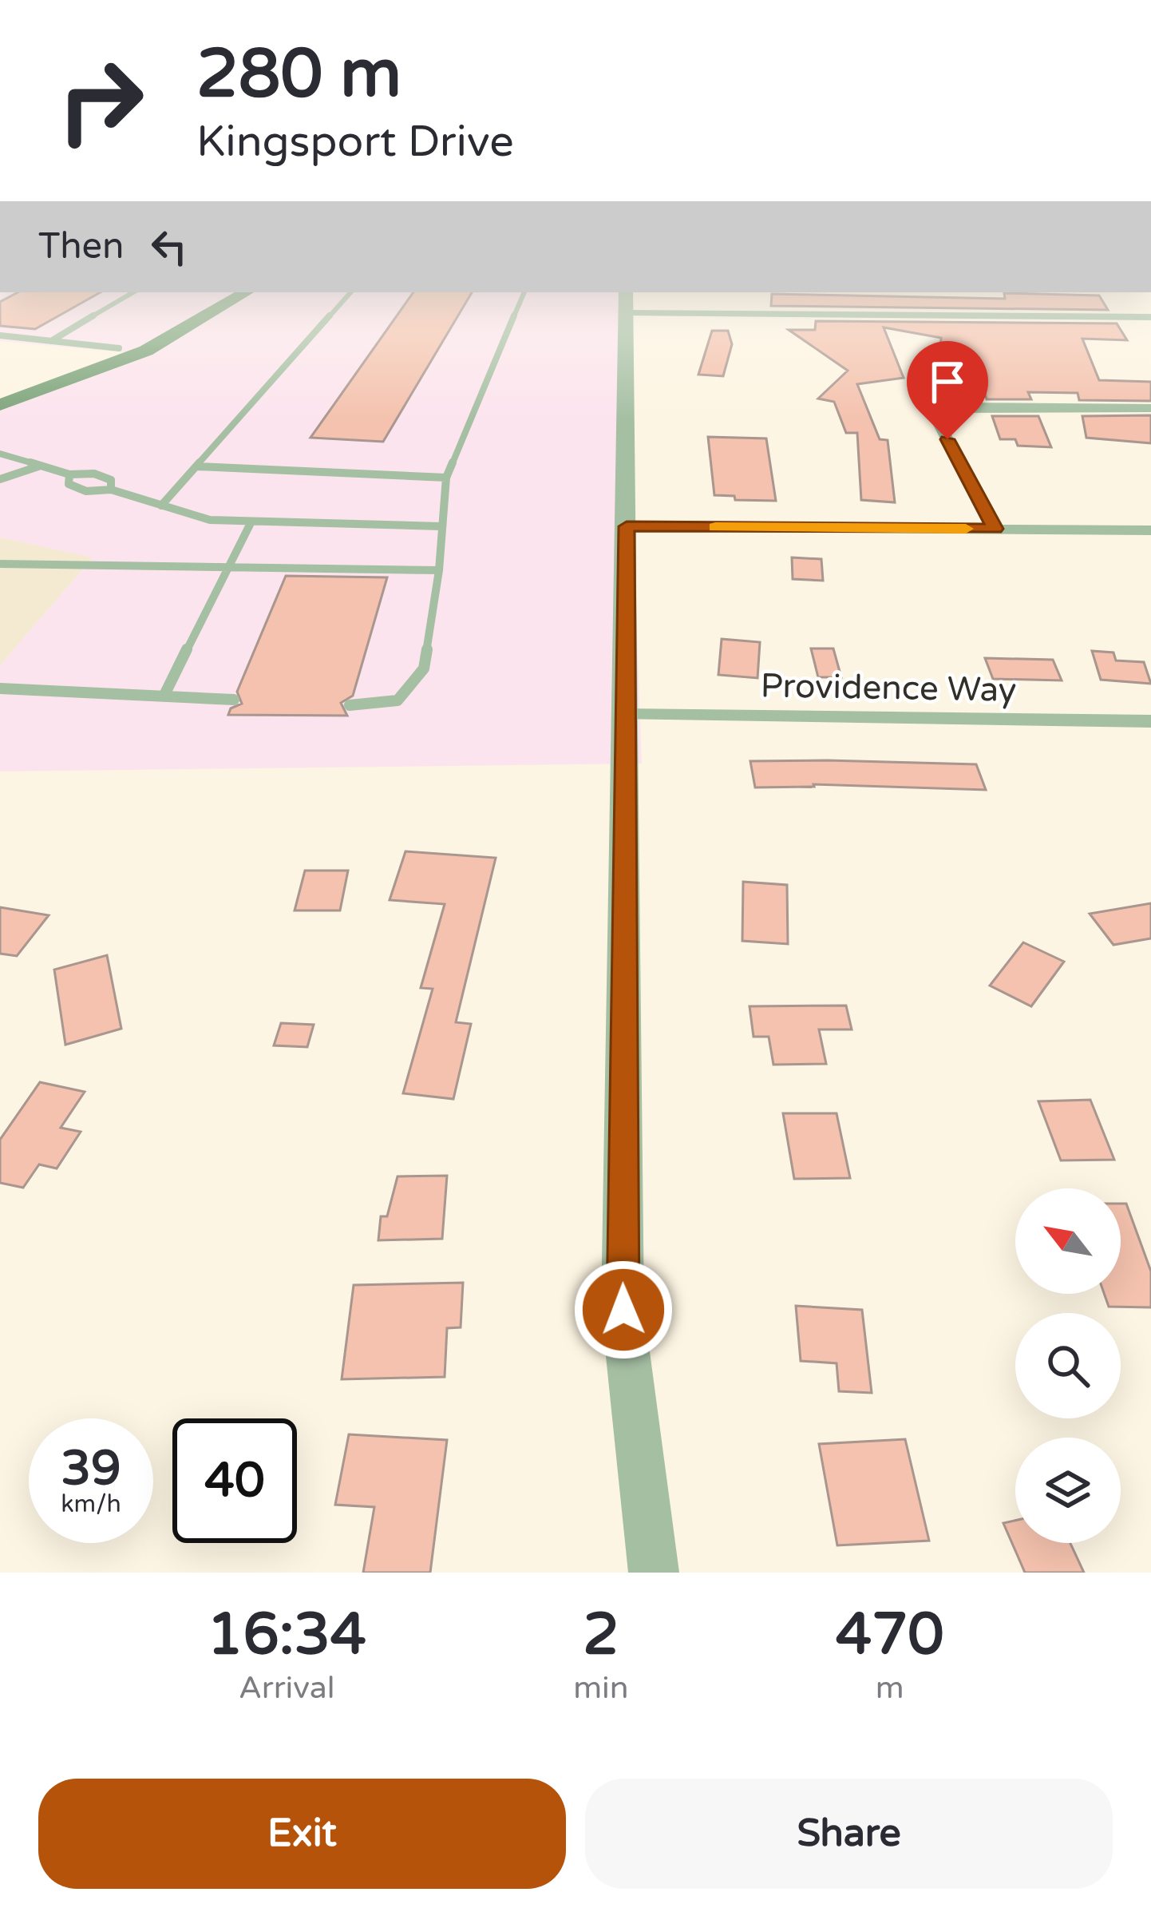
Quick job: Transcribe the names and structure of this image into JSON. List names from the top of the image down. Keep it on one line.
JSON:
{"streets":{"street":["Providence Way"]},"north":"top left","page":{"turn":["280 m","Kingsport Drive"],"then":"Then","speed":"39 km/h","limit":"40","eta":["16:34","Arrival","2","min","470","m"],"buttons":["Exit","Share"]}}
